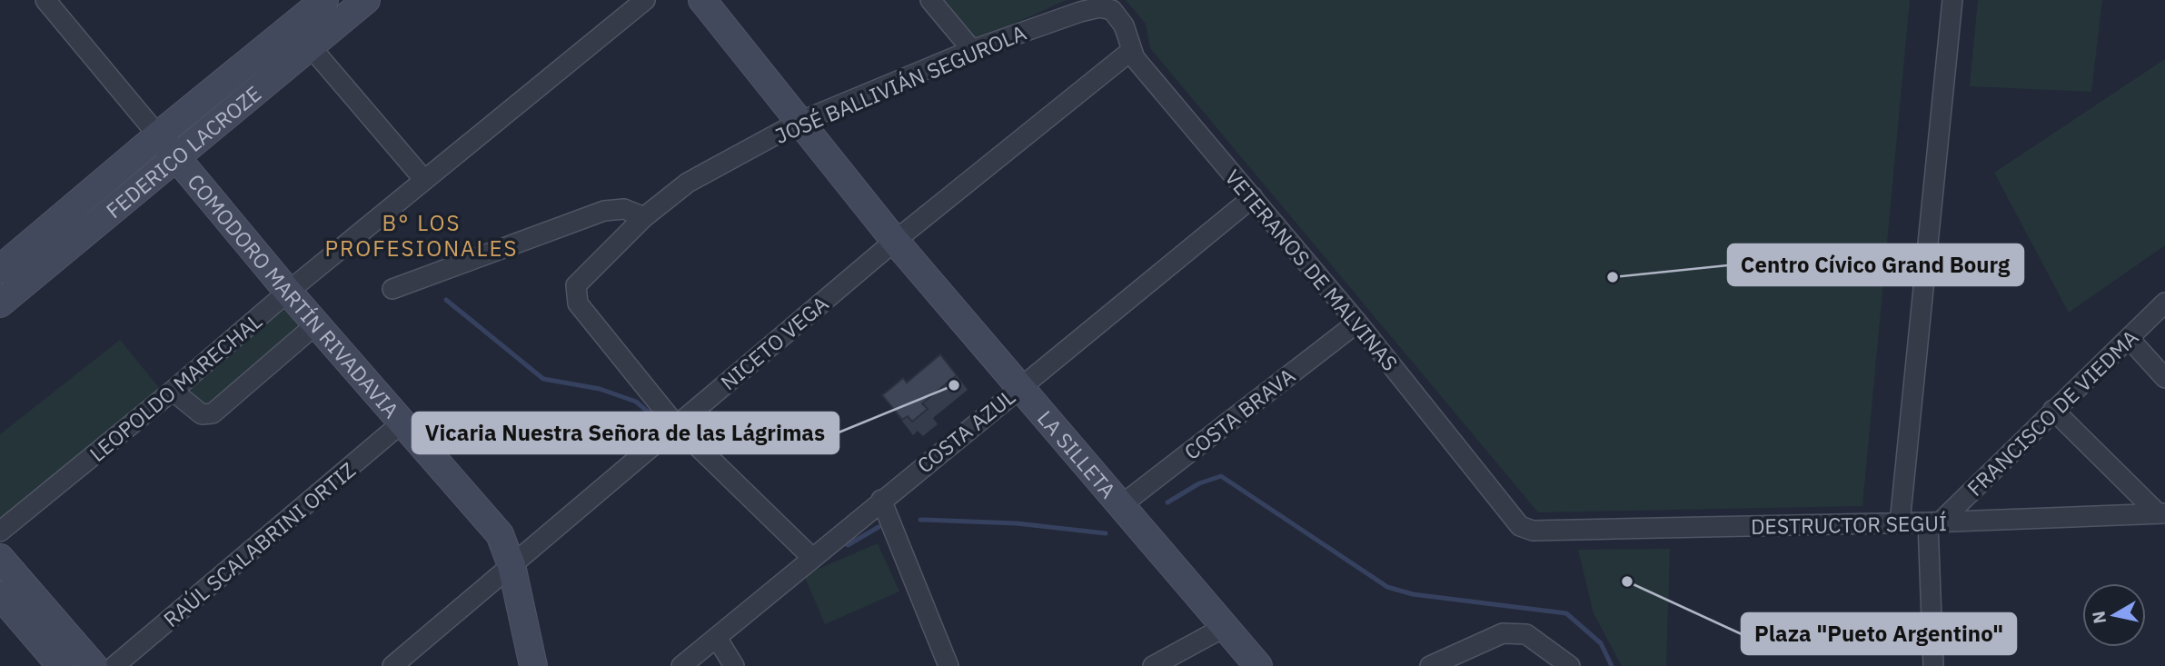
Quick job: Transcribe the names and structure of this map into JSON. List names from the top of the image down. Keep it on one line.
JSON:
{"streets":{"street":["JOSÉ BALLIVIÁN SEGUROLA","FEDERICO LACROZE","VETERANOS DE MALVINAS","COMODORO MARTÍN RIVADAVIA","NICETO VEGA","LEOPOLDO MARECHAL","FRANCISCO DE VIEDMA","COSTA BRAVA","COSTA AZUL","LA SILLETA","DESTRUCTOR SEGUÍ","RAÚL SCALABRINI ORTIZ"]},"crossings":[["JOSÉ BALLIVIÁN SEGUROLA","VETERANOS DE MALVINAS"],["JOSÉ BALLIVIÁN SEGUROLA","LA SILLETA"],["FEDERICO LACROZE","COMODORO MARTÍN RIVADAVIA"],["VETERANOS DE MALVINAS","NICETO VEGA"],["VETERANOS DE MALVINAS","COSTA BRAVA"],["VETERANOS DE MALVINAS","COSTA AZUL"],["VETERANOS DE MALVINAS","DESTRUCTOR SEGUÍ"],["COMODORO MARTÍN RIVADAVIA","NICETO VEGA"],["COMODORO MARTÍN RIVADAVIA","LEOPOLDO MARECHAL"],["COMODORO MARTÍN RIVADAVIA","RAÚL SCALABRINI ORTIZ"],["NICETO VEGA","LA SILLETA"],["FRANCISCO DE VIEDMA","DESTRUCTOR SEGUÍ"],["COSTA BRAVA","LA SILLETA"],["COSTA AZUL","LA SILLETA"]],"districts":["B° LOS PROFESIONALES"],"places":["Centro Cívico Grand Bourg","Vicaria Nuestra Señora de las Lágrimas","Plaza \"Pueto Argentino\""],"north":"left"}
